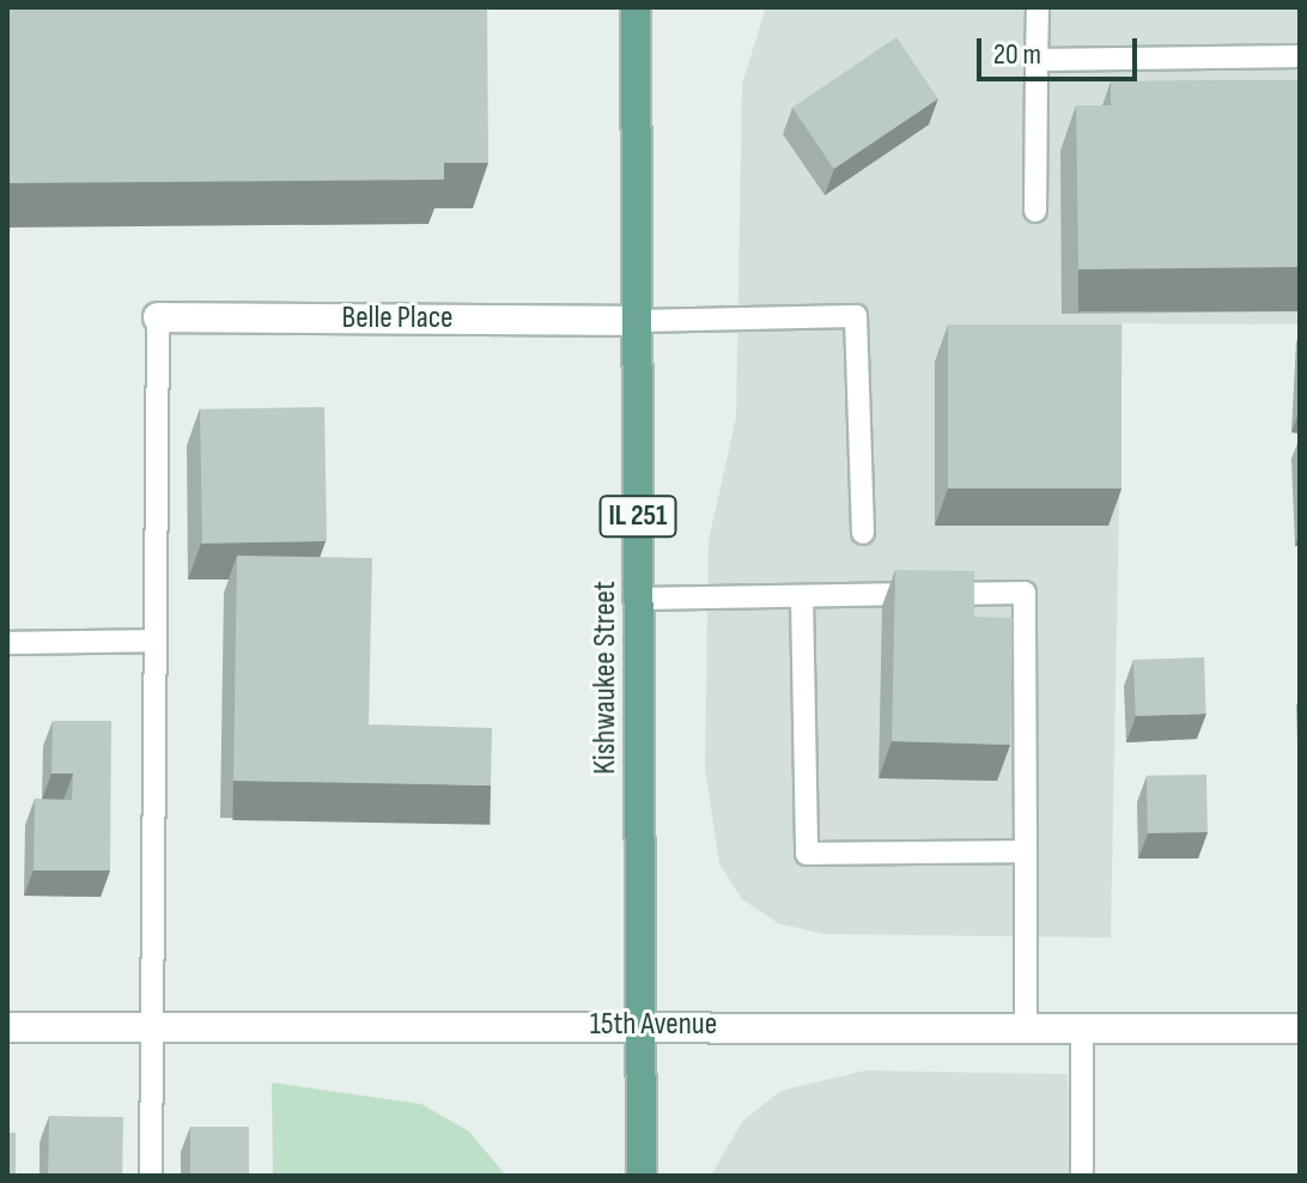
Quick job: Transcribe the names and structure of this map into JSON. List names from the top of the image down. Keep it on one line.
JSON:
{"streets":{"main road":["Belle Place","IL 251","Kishwaukee Street","15th Avenue"]},"crossings":[["Belle Place","Kishwaukee Street"],["Kishwaukee Street","15th Avenue"]],"scale_bar":"20 m"}
